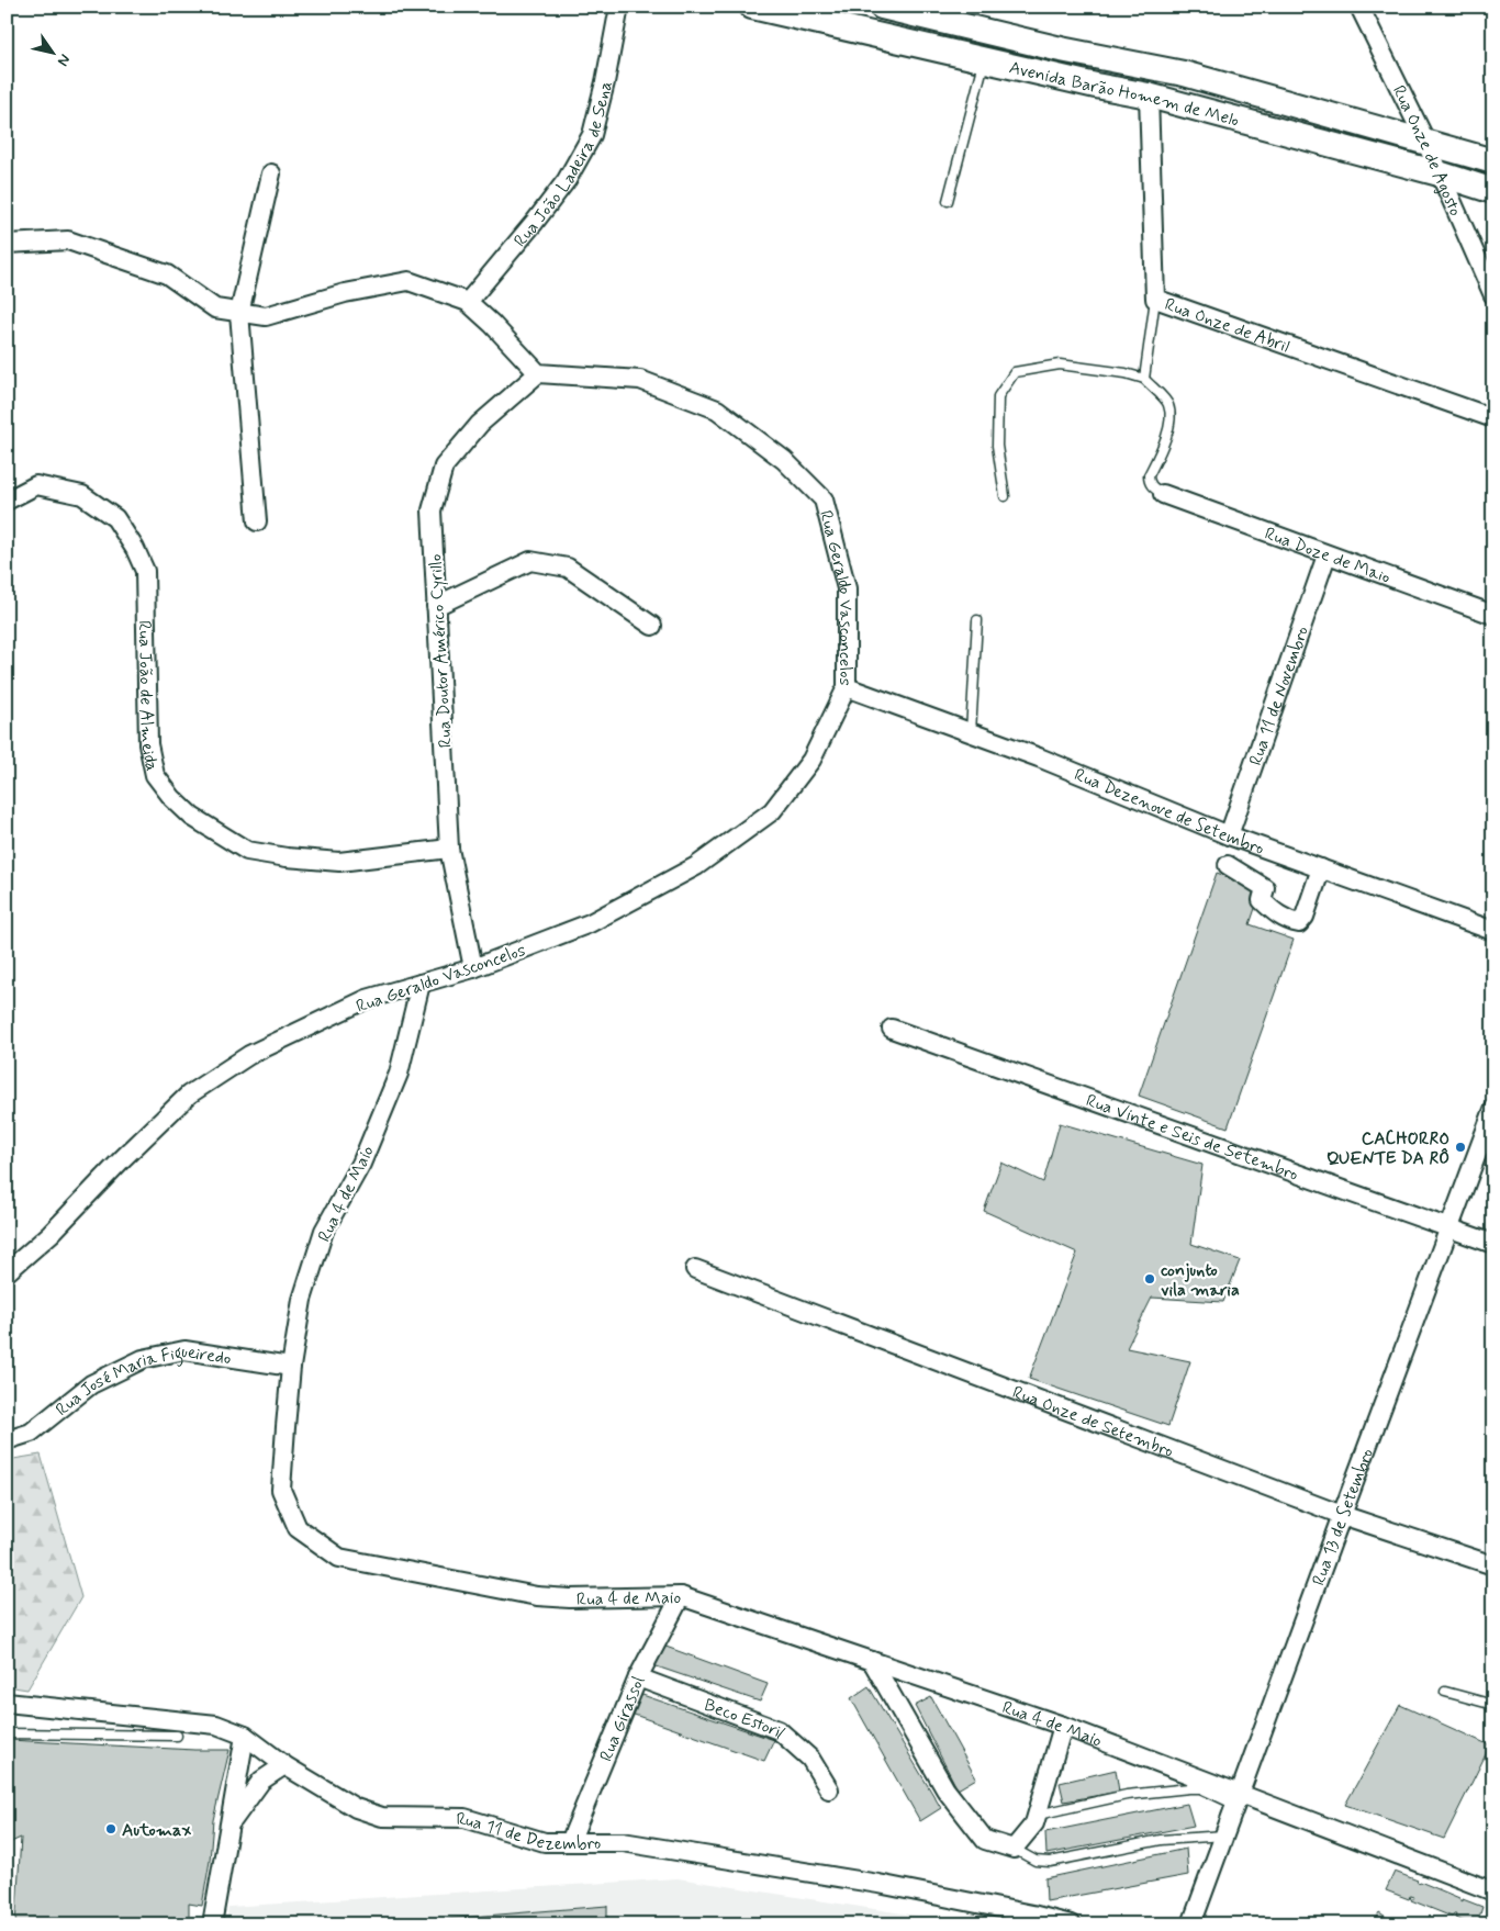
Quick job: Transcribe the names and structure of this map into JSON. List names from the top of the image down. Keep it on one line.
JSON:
{"streets":{"main road":["Avenida Barão Homem de Melo"],"street":["Rua Onze de Agosto","Rua João Ladeira de Sena","Rua Onze de Abril","Rua Doze de Maio","Rua Geraldo Vasconcelos","Rua Doutor Américo Cyrillo","Rua João de Almeida","Rua 11 de Novembro","Rua Dezenove de Setembro","Rua Vinte e Seis de Setembro","Rua 4 de Maio","Rua José Maria Figueiredo","Rua Onze de Setembro","Rua 13 de Setembro","Rua Girassol","Beco Estoril","Rua 11 de Dezembro"]},"crossings":[["Avenida Barão Homem de Melo","Rua Onze de Agosto"],["Avenida Barão Homem de Melo","Rua Onze de Abril"],["Rua Doze de Maio","Rua 11 de Novembro"],["Rua Geraldo Vasconcelos","Rua Doutor Américo Cyrillo"],["Rua Geraldo Vasconcelos","Rua Dezenove de Setembro"],["Rua Geraldo Vasconcelos","Rua 4 de Maio"],["Rua Doutor Américo Cyrillo","Rua João de Almeida"],["Rua 11 de Novembro","Rua Dezenove de Setembro"],["Rua Vinte e Seis de Setembro","Rua 13 de Setembro"],["Rua 4 de Maio","Rua José Maria Figueiredo"],["Rua 4 de Maio","Rua 13 de Setembro"],["Rua 4 de Maio","Rua Girassol"],["Rua Onze de Setembro","Rua 13 de Setembro"],["Rua Girassol","Beco Estoril"],["Rua Girassol","Rua 11 de Dezembro"]],"places":["CACHORRO QUENTE DA RÔ","conjunto vila maria","Automax"],"north":"bottom right"}
